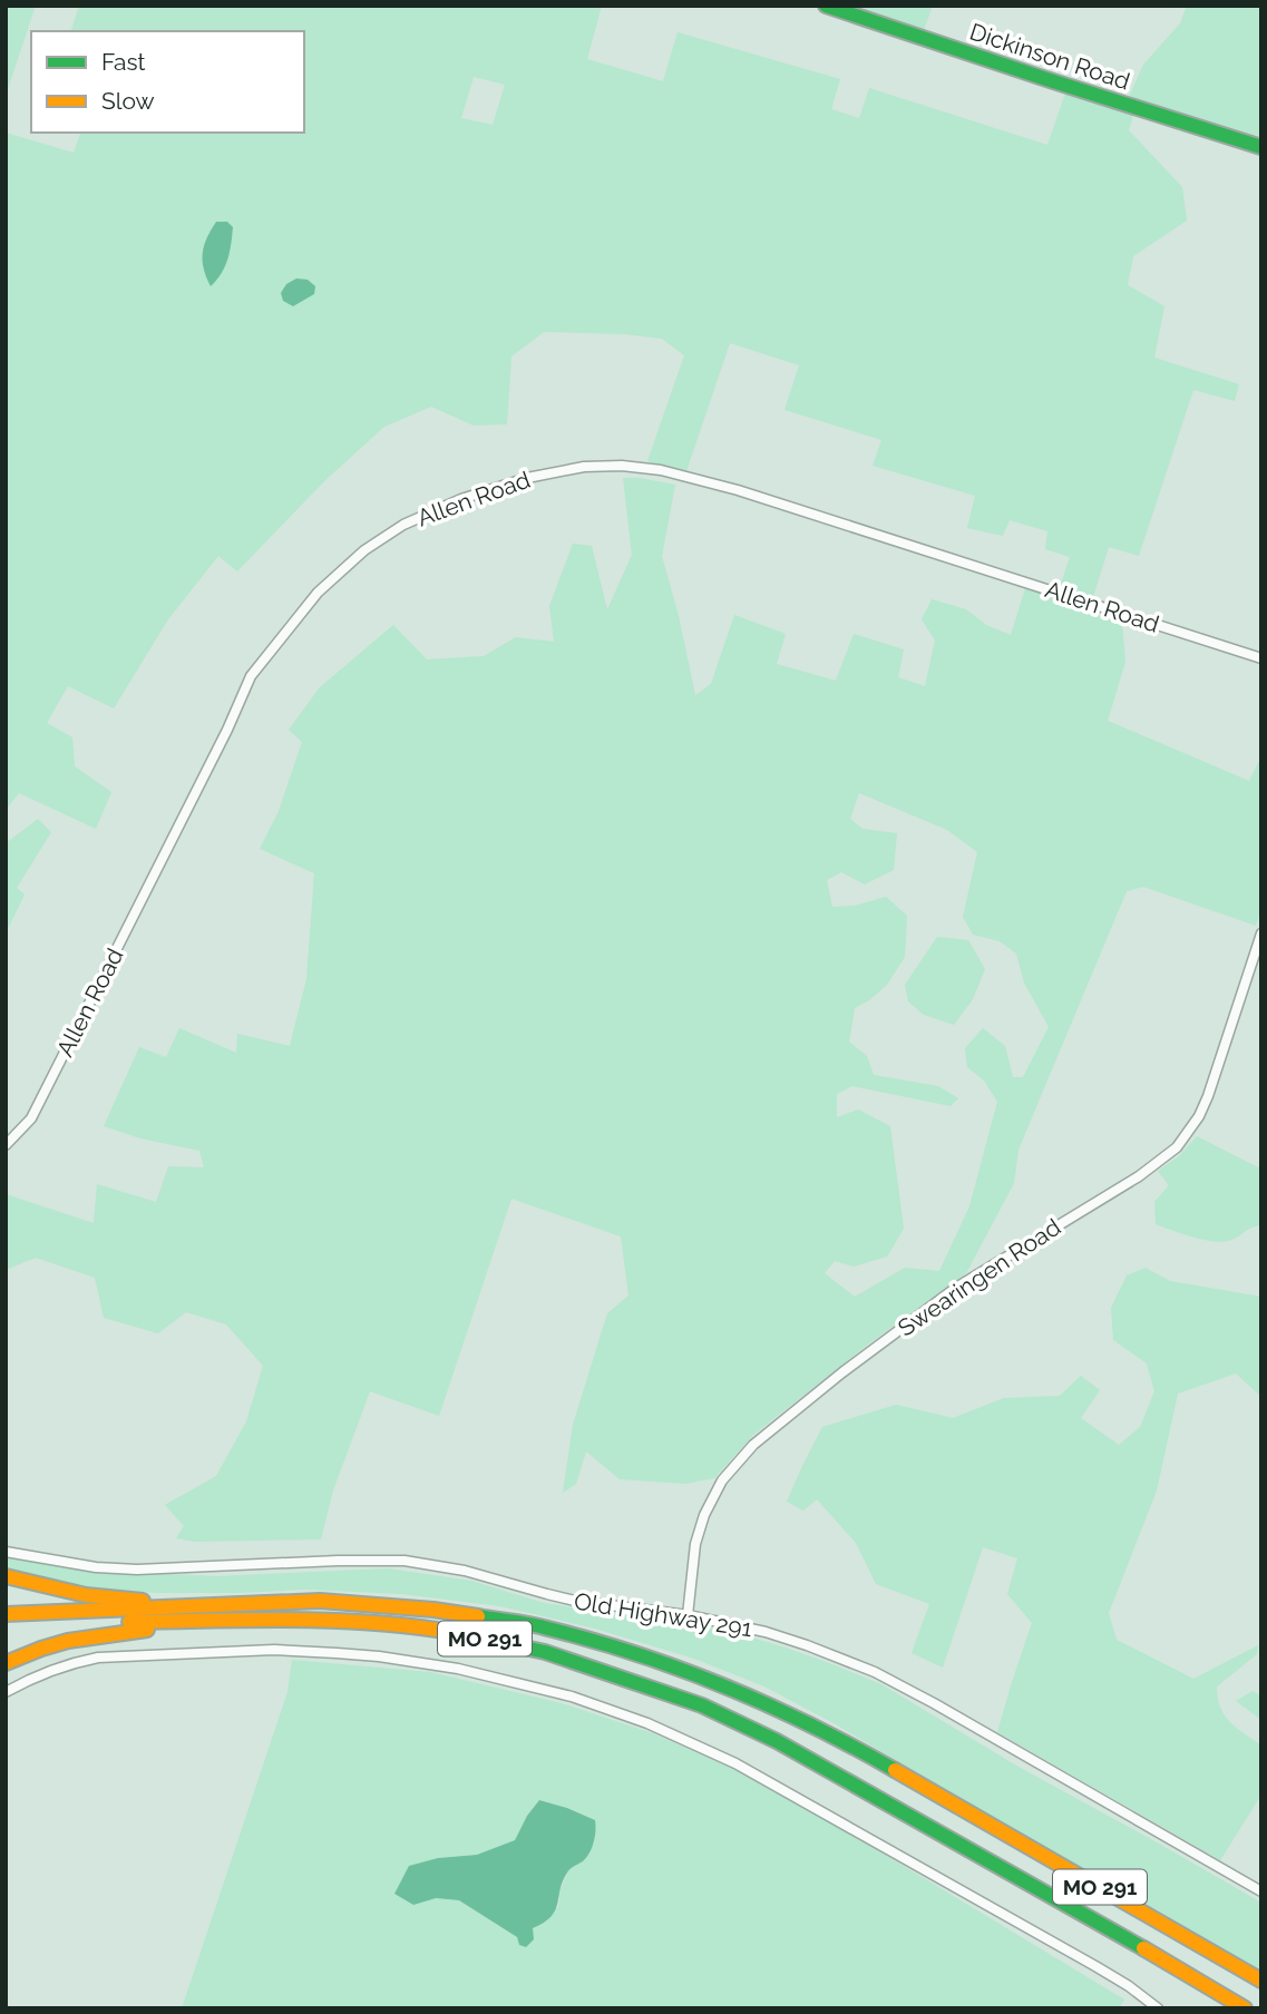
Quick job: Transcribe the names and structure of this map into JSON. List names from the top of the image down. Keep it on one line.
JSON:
{"streets":{"main road":["Dickinson Road","MO 291"],"street":["Allen Road","Swearingen Road","Old Highway 291"]},"crossings":[["Swearingen Road","Old Highway 291"]],"legend":["Fast","Slow"]}
